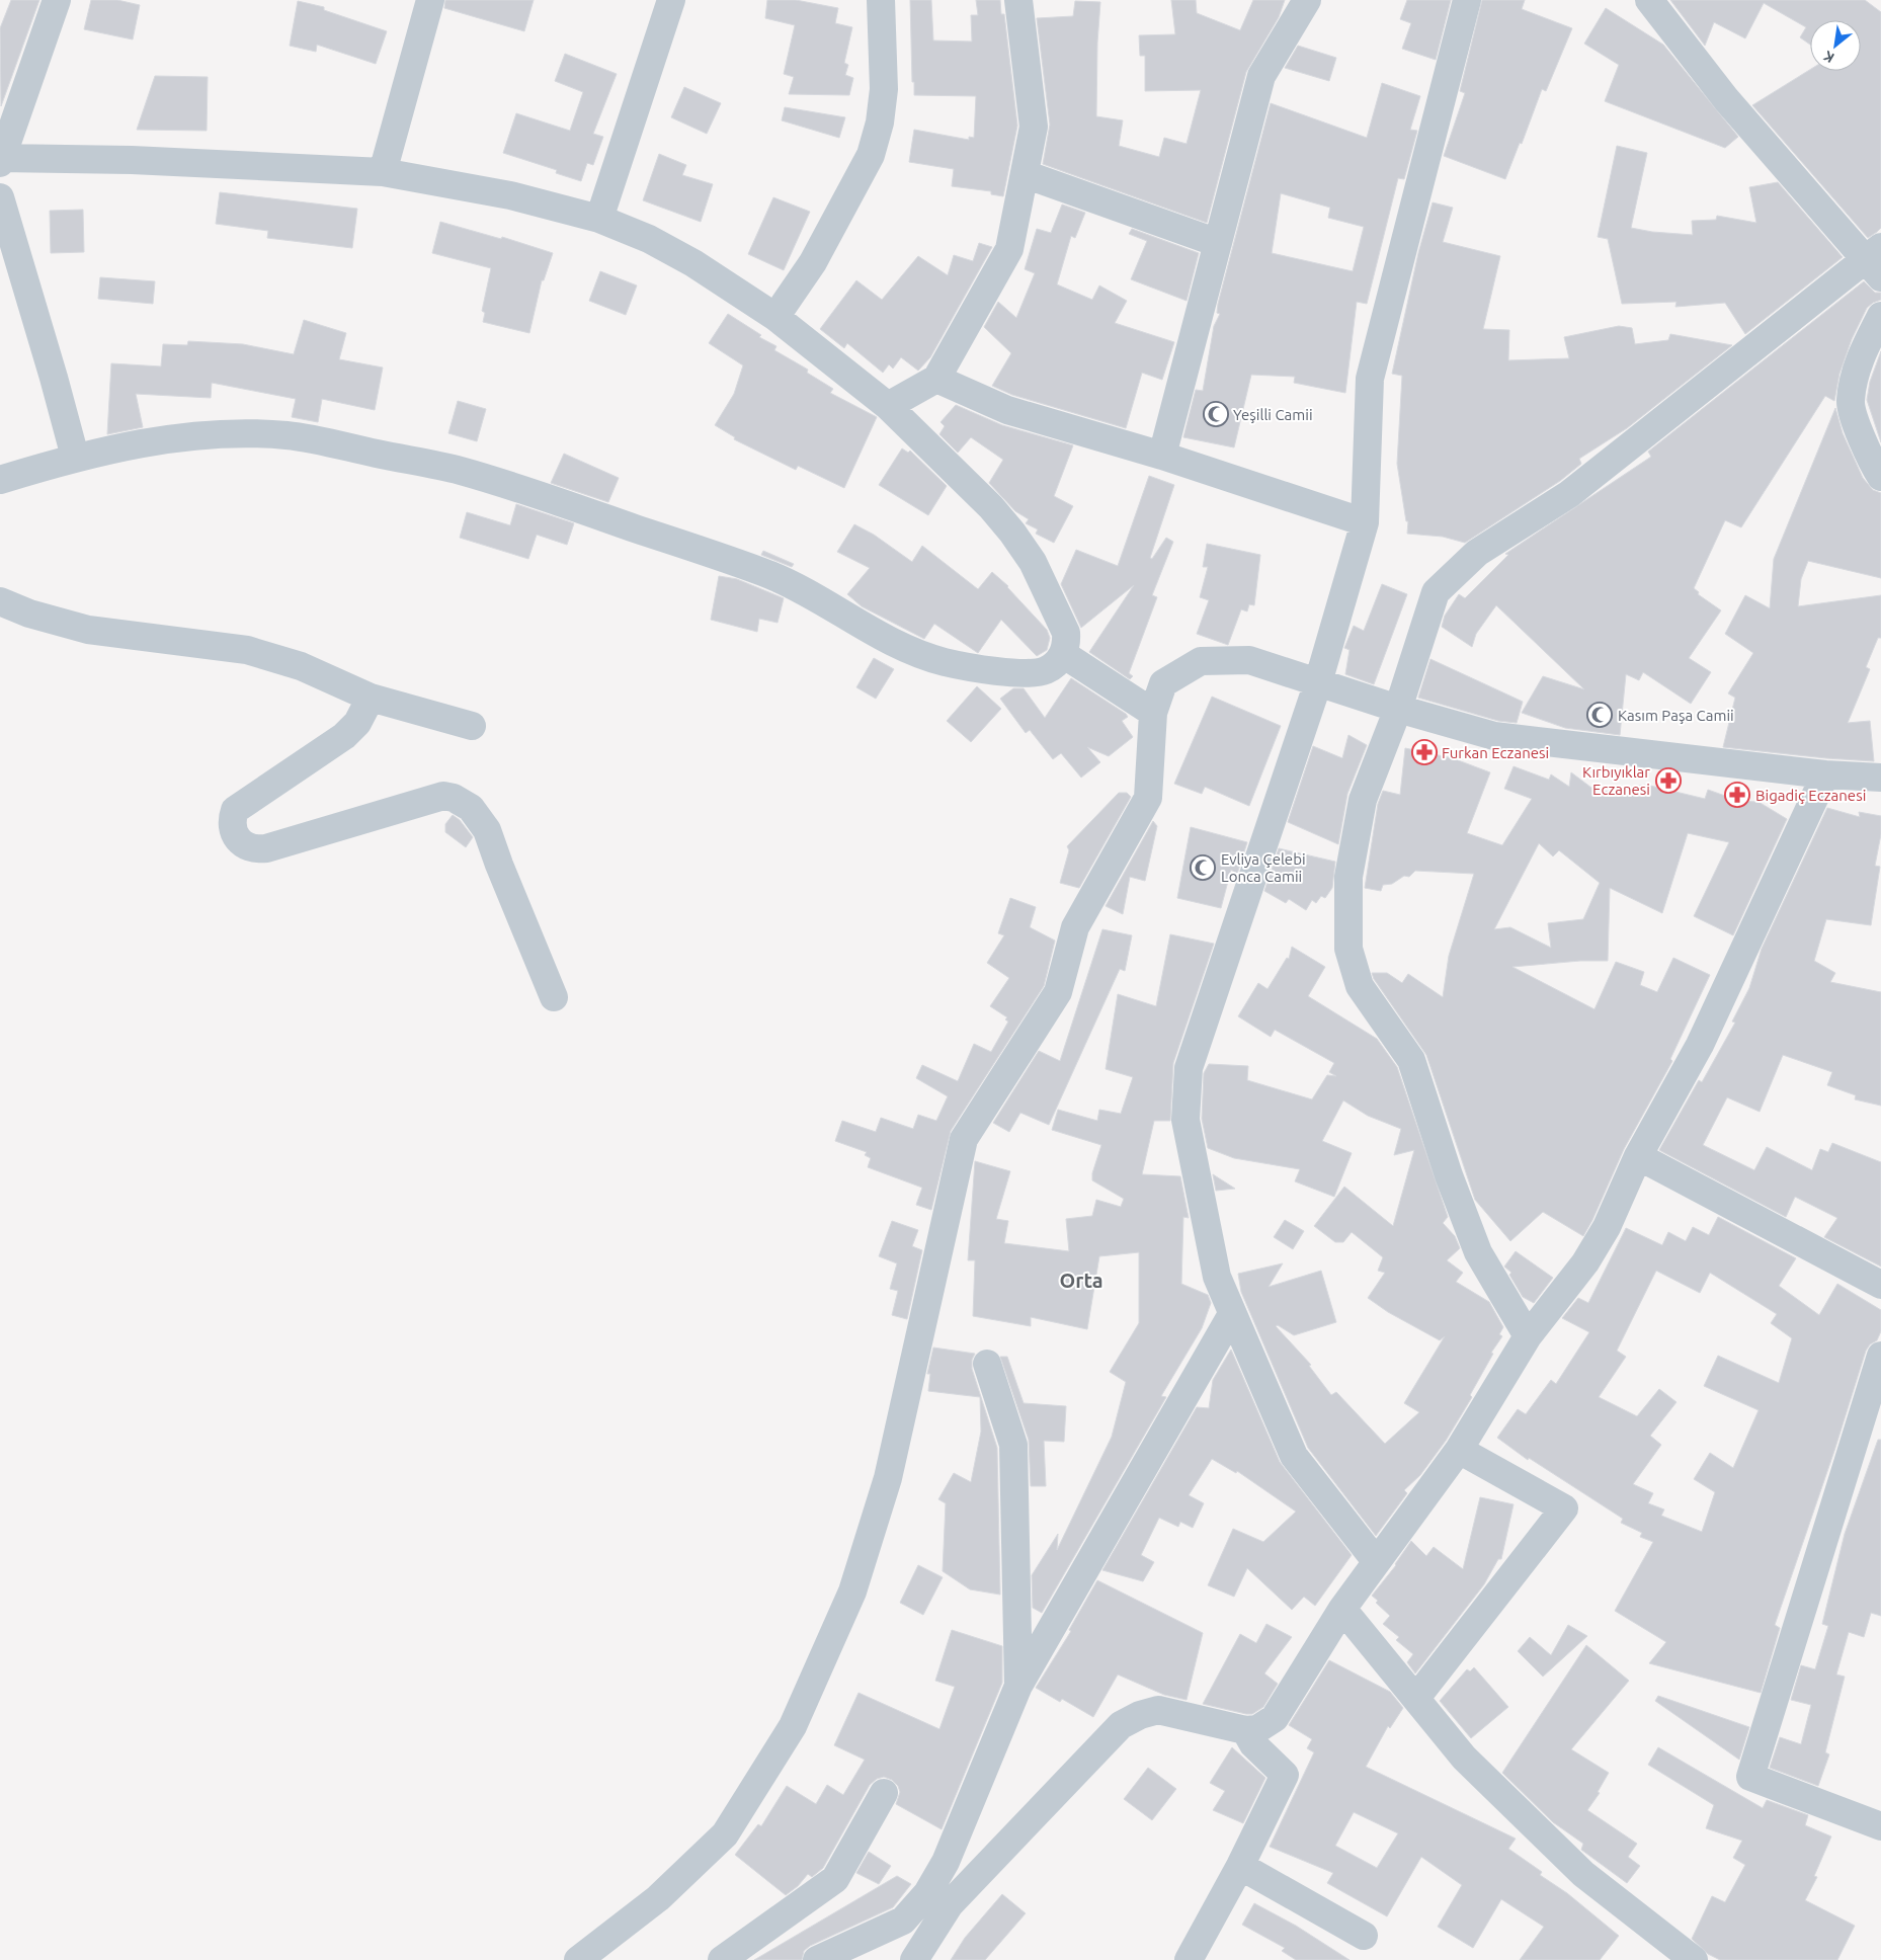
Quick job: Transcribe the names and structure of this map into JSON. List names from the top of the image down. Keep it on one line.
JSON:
{"districts":["Orta"],"places":{"mosque":["Yeşilli Camii","Kasım Paşa Camii","Evliya Çelebi Lonca Camii"],"pharmacy":["Furkan Eczanesi","Kırbıyıklar Eczanesi","Bigadiç Eczanesi"]},"north":"bottom left"}
